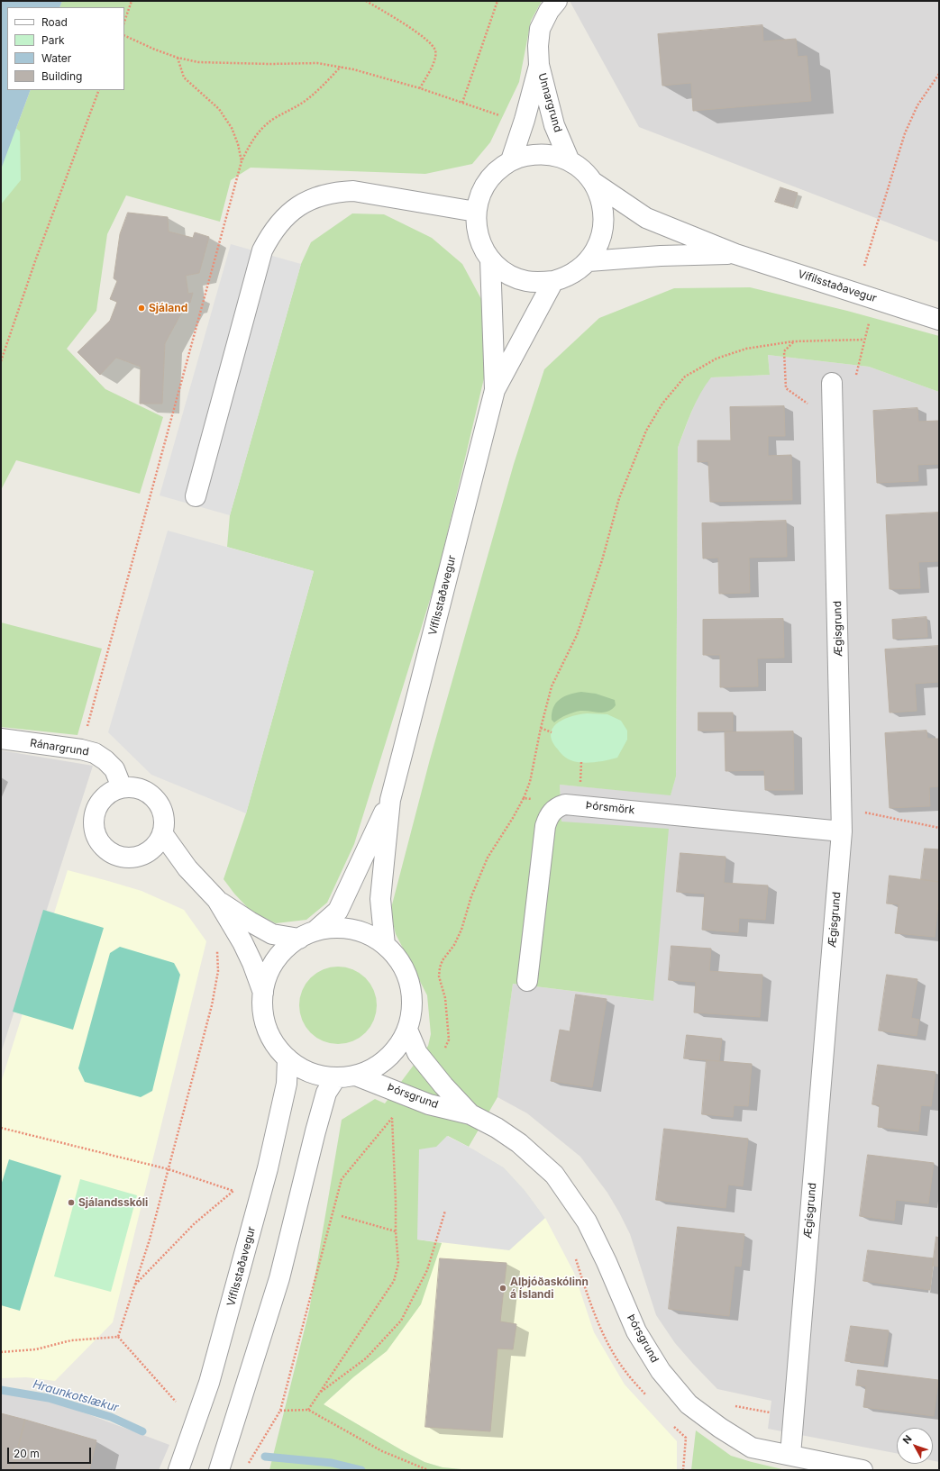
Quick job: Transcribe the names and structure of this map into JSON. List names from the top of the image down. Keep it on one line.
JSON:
{"streets":{"street":["Unnargrund","Vífilsstaðavegur","Ægisgrund","Ránargrund","Þórsmörk","Þórsgrund"]},"crossings":[["Unnargrund","Vífilsstaðavegur"],["Vífilsstaðavegur","Þórsgrund"],["Ægisgrund","Þórsmörk"],["Ægisgrund","Þórsgrund"]],"water":["Hraunkotslækur"],"places":["Sjáland","Sjálandsskóli","Alþjóðaskólinn á Íslandi"],"legend":["Road","Park","Water","Building"],"scale_bar":"20 m","north":"top left"}
